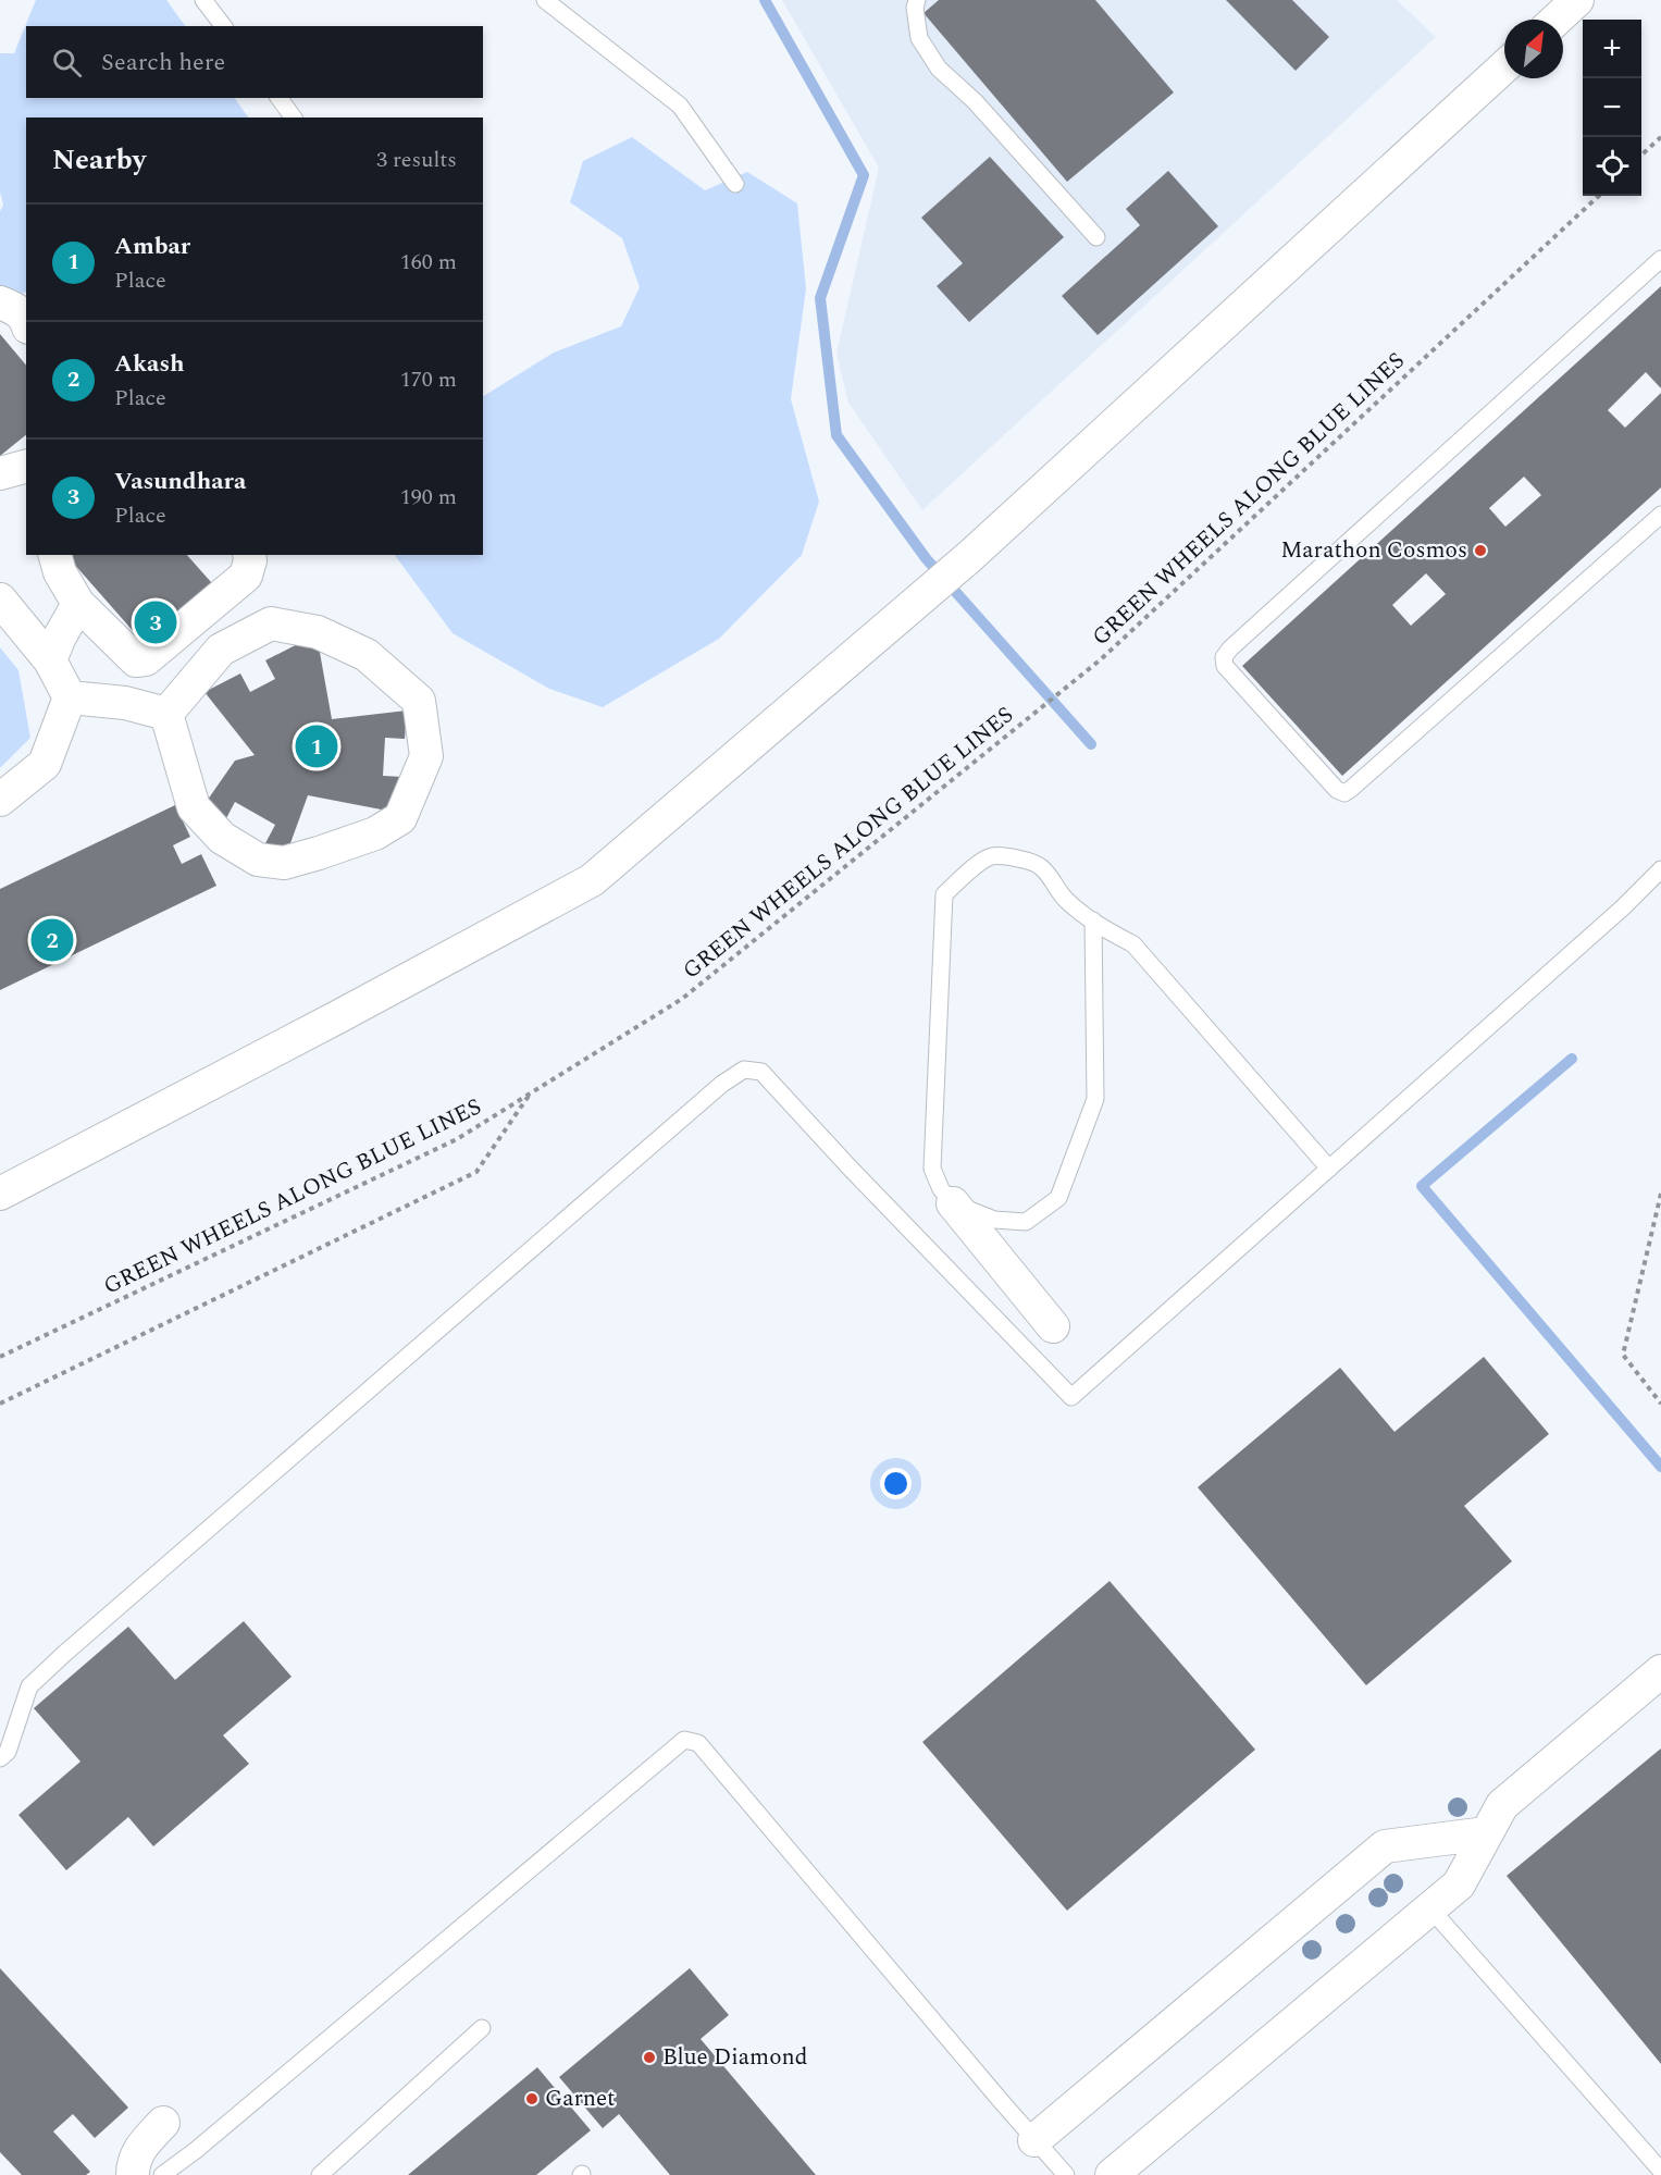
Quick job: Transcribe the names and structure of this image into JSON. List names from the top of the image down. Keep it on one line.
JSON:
{"streets":{"path":["GREEN WHEELS ALONG BLUE LINES"]},"places":["Marathon Cosmos","Blue Diamond","Garnet"],"north":"top right","page":{"map_buttons":["+","−"],"search":"Search here","heading":["Nearby","3 results"],"list":[{"mark":"1","name":"Ambar","note":"Place","value":"160 m"},{"mark":"2","name":"Akash","note":"Place","value":"170 m"},{"mark":"3","name":"Vasundhara","note":"Place","value":"190 m"}],"pins":["3","1","2"]}}
